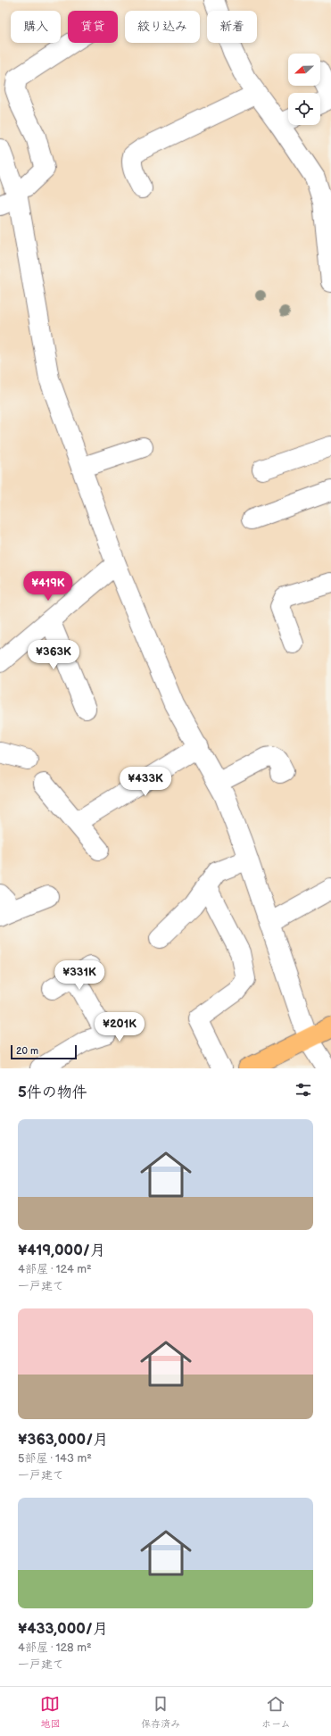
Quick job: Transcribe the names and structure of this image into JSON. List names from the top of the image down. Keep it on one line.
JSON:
{"scale_bar":"20 m","north":"left","page":{"chip":["購入","賃貸","絞り込み","新着"],"price":["¥419K","¥363K","¥433K","¥331K","¥201K"],"scale":"20 m","heading":"5件の物件","list":[{"name":"¥419,000/月","note":"4部屋 · 124 m² · 一戸建て"},{"name":"¥363,000/月","note":"5部屋 · 143 m² · 一戸建て"},{"name":"¥433,000/月","note":"4部屋 · 128 m² · 一戸建て"}],"tabs":["地図","保存済み","ホーム"]}}
